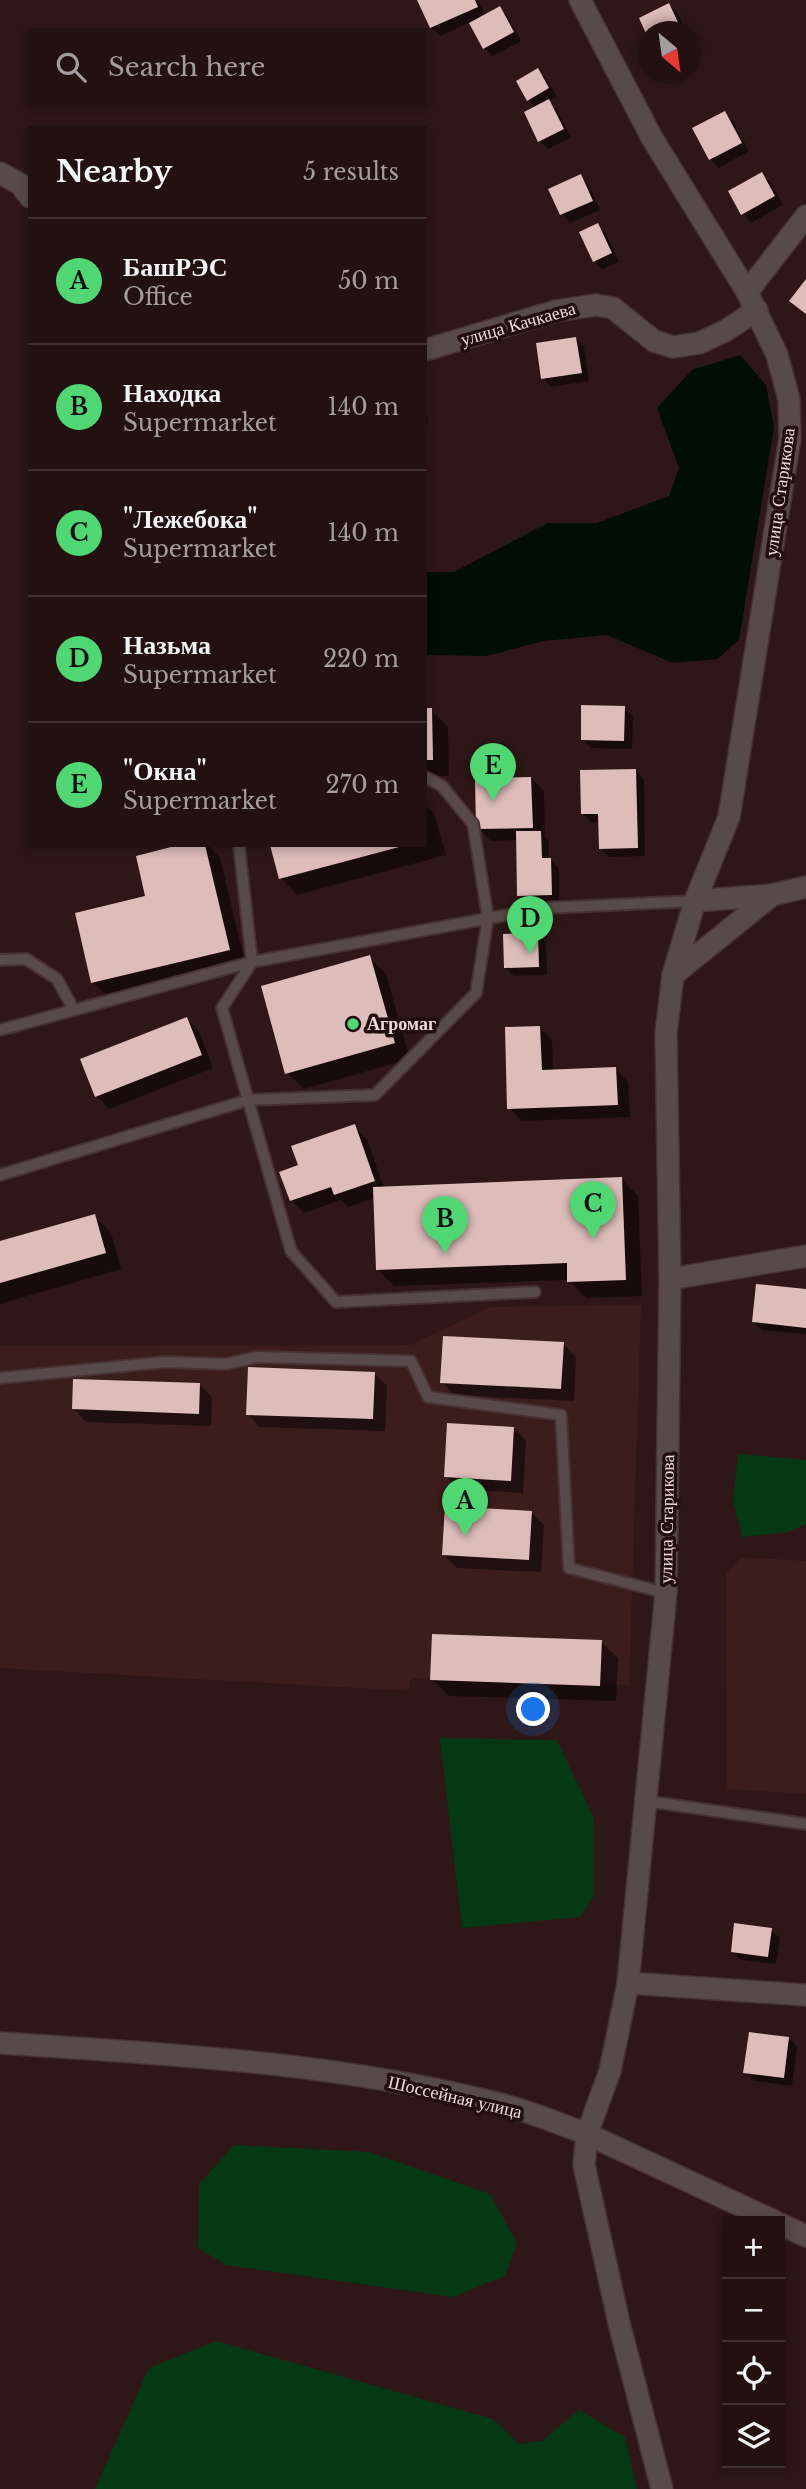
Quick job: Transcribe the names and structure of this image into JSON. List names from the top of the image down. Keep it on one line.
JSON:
{"streets":{"street":["улица Качкаева","улица Старикова","Шоссейная улица"]},"crossings":[["улица Качкаева","улица Старикова"],["улица Старикова","Шоссейная улица"]],"places":["Агромаг"],"north":"bottom right","page":{"search":"Search here","heading":["Nearby","5 results"],"list":[{"mark":"A","name":"БашРЭС","note":"Office","value":"50 m"},{"mark":"B","name":"Находка","note":"Supermarket","value":"140 m"},{"mark":"C","name":"\"Лежебока\"","note":"Supermarket","value":"140 m"},{"mark":"D","name":"Назьма","note":"Supermarket","value":"220 m"},{"mark":"E","name":"\"Окна\"","note":"Supermarket","value":"270 m"}],"pins":["E","D","C","B","A"],"map_buttons":["+","−"]}}
